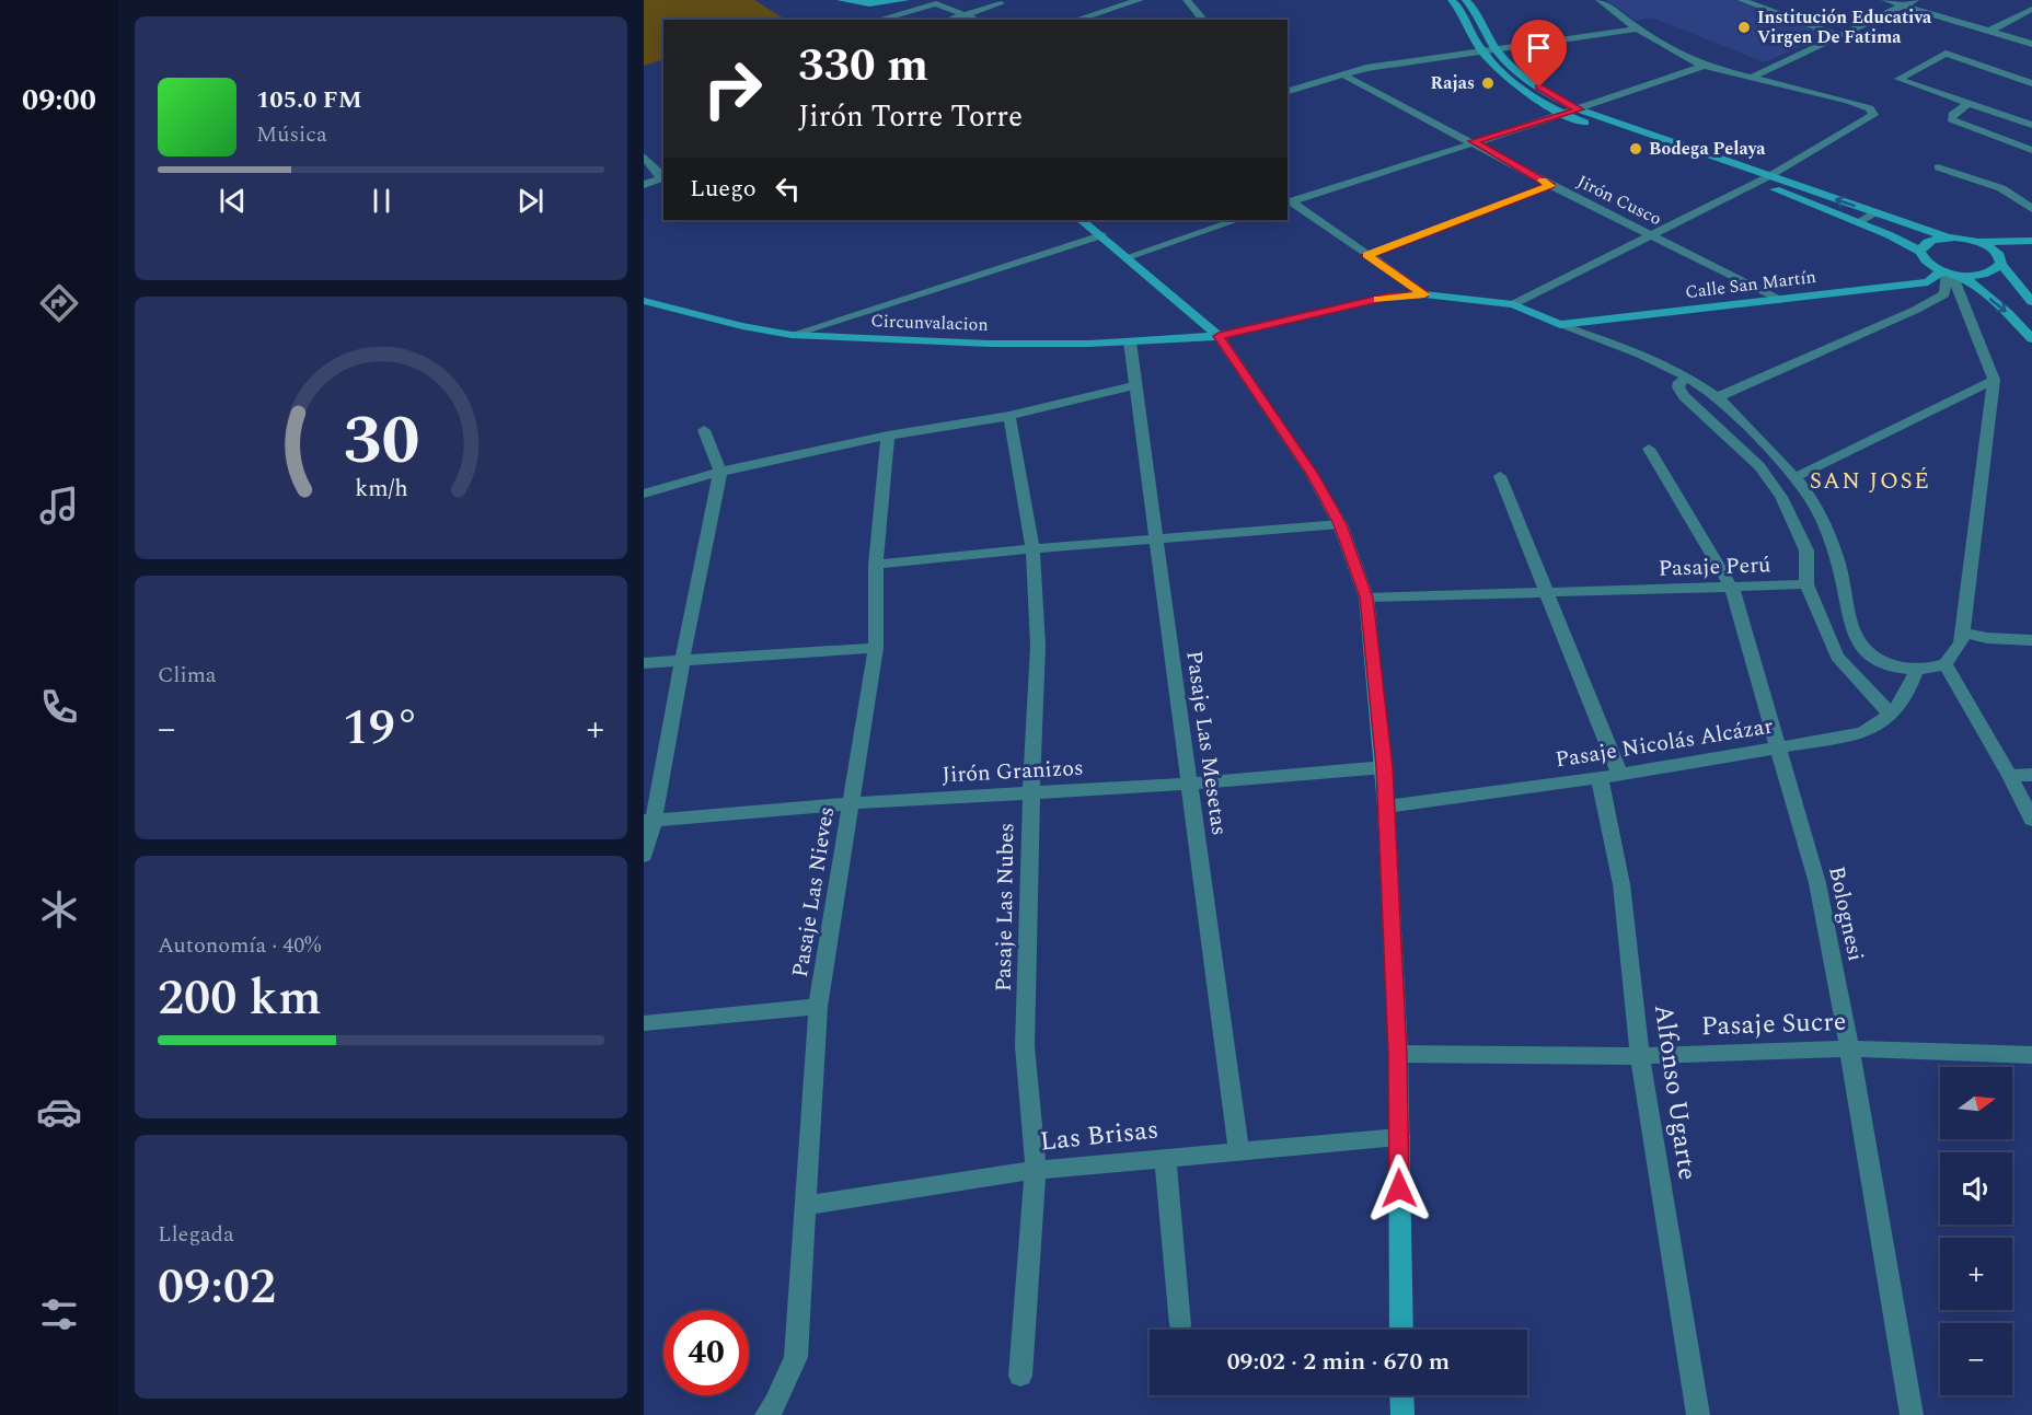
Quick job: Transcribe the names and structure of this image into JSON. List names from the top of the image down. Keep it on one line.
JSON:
{"streets":{"street":["Jirón Cusco","Calle San Martín","Circunvalacion","Pasaje Perú","Pasaje Las Mesetas","Pasaje Nicolás Alcázar","Jirón Granizos","Pasaje Las Nieves","Pasaje Las Nubes","Bolognesi","Pasaje Sucre","Alfonso Ugarte","Las Brisas"]},"crossings":[["Jirón Cusco","Calle San Martín"],["Calle San Martín","Circunvalacion"],["Circunvalacion","Pasaje Las Mesetas"],["Pasaje Perú","Bolognesi"],["Pasaje Perú","Alfonso Ugarte"],["Pasaje Las Mesetas","Jirón Granizos"],["Pasaje Las Mesetas","Las Brisas"],["Pasaje Nicolás Alcázar","Bolognesi"],["Pasaje Nicolás Alcázar","Alfonso Ugarte"],["Jirón Granizos","Pasaje Las Nieves"],["Jirón Granizos","Pasaje Las Nubes"],["Pasaje Las Nieves","Las Brisas"],["Pasaje Las Nubes","Las Brisas"],["Bolognesi","Pasaje Sucre"],["Pasaje Sucre","Alfonso Ugarte"]],"districts":["SAN JOSÉ"],"places":["Institución Educativa Virgen De Fatima","Rajas","Bodega Pelaya"],"north":"right","page":{"tabs":"09:00","turn":["330 m","Jirón Torre Torre"],"song":["105.0 FM","Música"],"then":"Luego","tile":["Clima",["Autonomía · 40%","200 km"],["Llegada","09:02"]],"heat":["−","19°","+"],"map_buttons":["+","−"],"limit":"40","trip":"09:02 · 2 min · 670 m","gauge":["30","km/h"]}}
